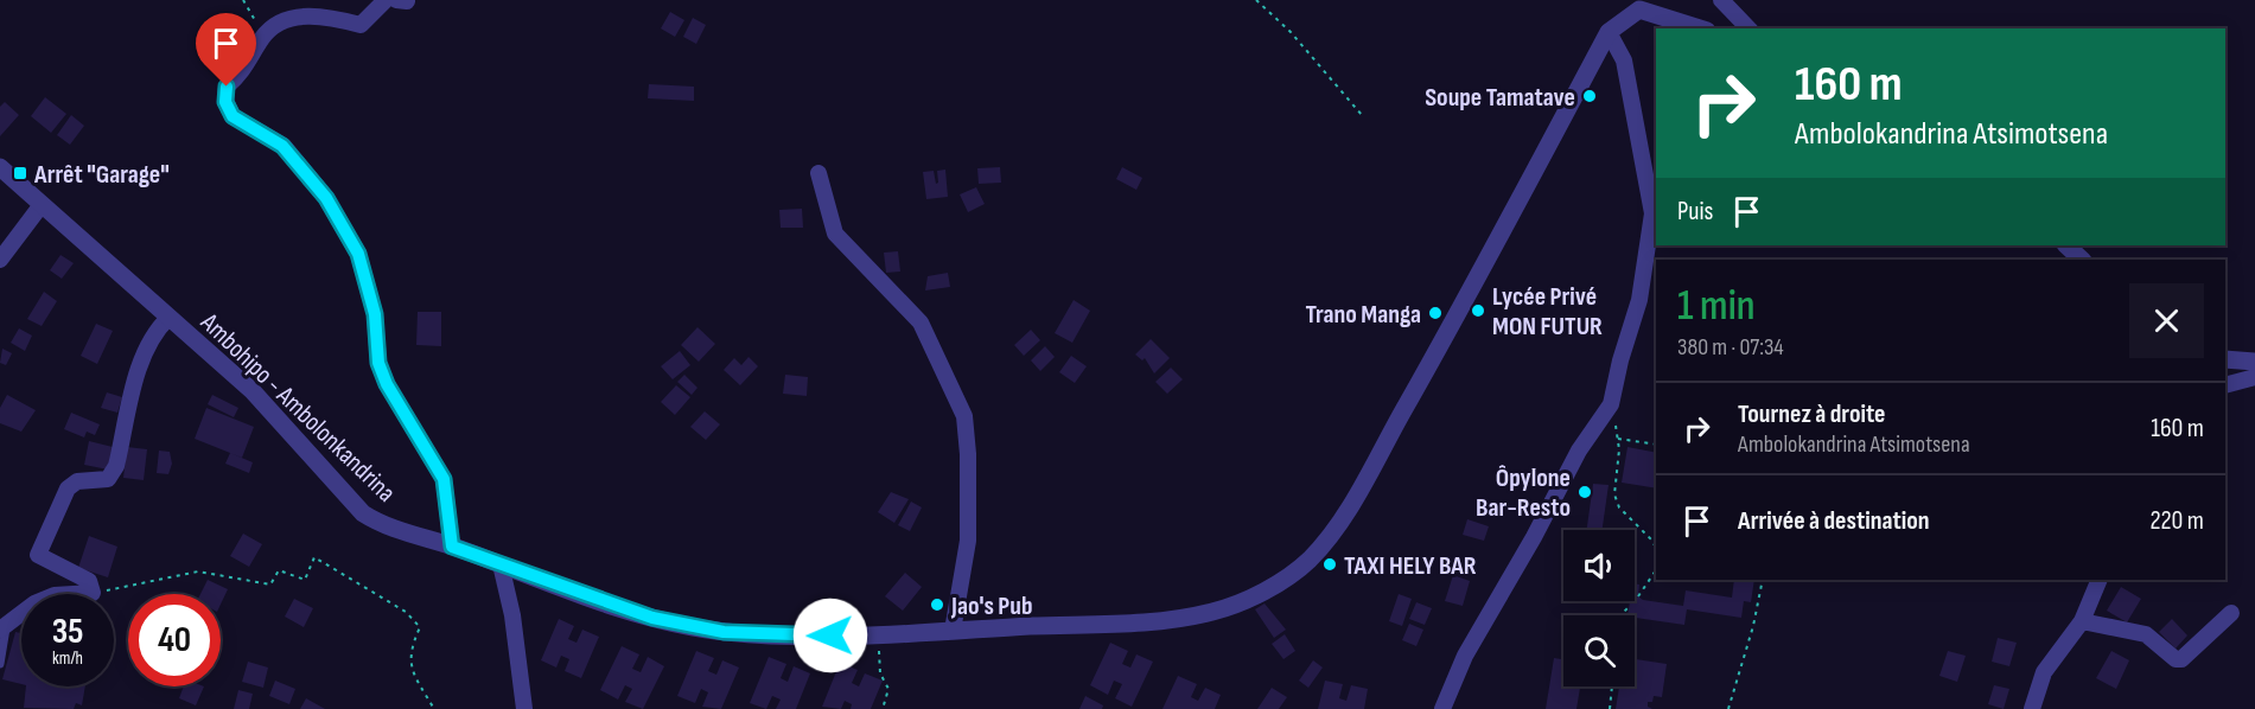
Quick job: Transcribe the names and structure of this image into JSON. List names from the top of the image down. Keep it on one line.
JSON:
{"streets":{"street":["Ambohipo - Ambolonkandrina"]},"places":{"other":["Soupe Tamatave","Lycée Privé MON FUTUR","Trano Manga","Ôpylone Bar-Resto","TAXI HELY BAR","Jao's Pub"],"transit":["Arrêt \"Garage\""]},"page":{"turn":["160 m","Ambolokandrina Atsimotsena"],"then":"Puis","heading":["1 min","380 m · 07:34"],"list":[{"name":"Tournez à droite","note":"Ambolokandrina Atsimotsena","value":"160 m"},{"name":"Arrivée à destination","value":"220 m"}],"speed":"35 km/h","limit":"40"}}
